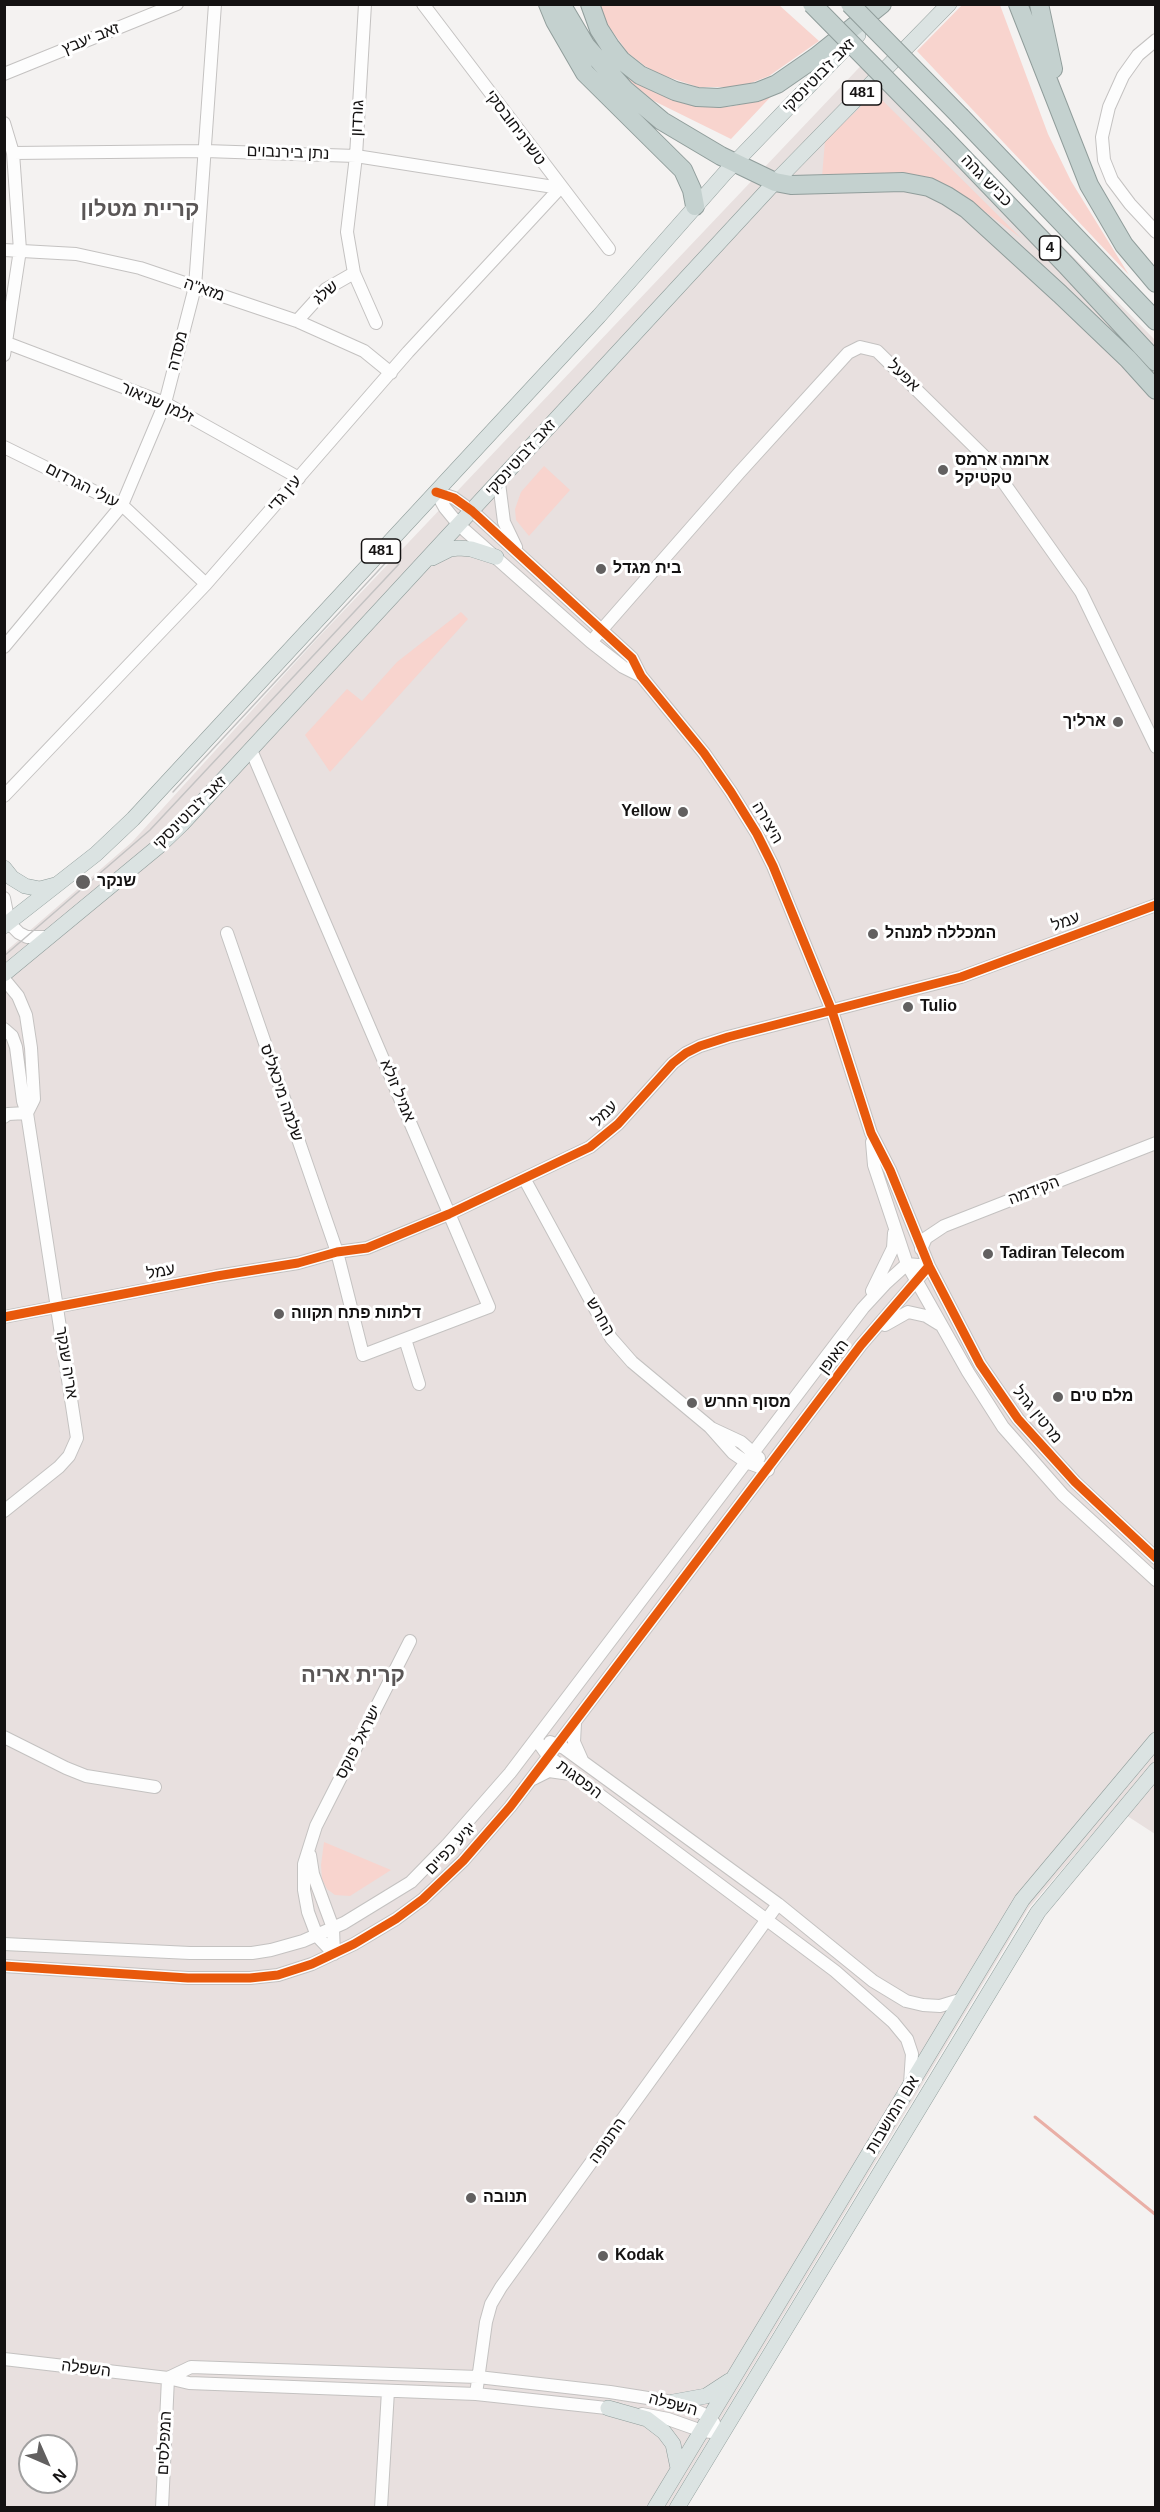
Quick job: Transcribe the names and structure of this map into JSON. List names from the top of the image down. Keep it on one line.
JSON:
{"streets":{"highway":["כביש גהה","4"],"main road":["זאב ז'בוטינסקי","481","אם המושבות"],"street":["זאב יעבץ","גורדון","טשרניחובסקי","נתן בירנבוים","מזא\"ה","שלג","מסדה","אפעל","זלמן שניאור","עולי הגרדום","עין גדי","היצירה","עמל","אמיל זולא","שלמה מיכאליס","הקידמה","החרש","האופן","אריה שנקר","מרטין גהל","ישראל פוקס","הפסגות","יגיע כפיים","התנופה","השפלה","המפלסים"]},"crossings":[["זאב ז'בוטינסקי","היצירה"],["זאב ז'בוטינסקי","אמיל זולא"],["גורדון","נתן בירנבוים"],["גורדון","שלג"],["טשרניחובסקי","נתן בירנבוים"],["טשרניחובסקי","עין גדי"],["נתן בירנבוים","מסדה"],["נתן בירנבוים","עין גדי"],["מזא\"ה","שלג"],["מזא\"ה","מסדה"],["מזא\"ה","עין גדי"],["מסדה","זלמן שניאור"],["מסדה","עולי הגרדום"],["אפעל","היצירה"],["זלמן שניאור","עין גדי"],["עולי הגרדום","עין גדי"],["היצירה","עמל"],["היצירה","הקידמה"],["היצירה","האופן"],["היצירה","מרטין גהל"],["עמל","אמיל זולא"],["עמל","שלמה מיכאליס"],["עמל","החרש"],["עמל","אריה שנקר"],["אמיל זולא","שלמה מיכאליס"],["החרש","האופן"],["החרש","יגיע כפיים"],["האופן","מרטין גהל"],["האופן","יגיע כפיים"],["ישראל פוקס","יגיע כפיים"],["הפסגות","יגיע כפיים"],["הפסגות","אם המושבות"],["הפסגות","התנופה"],["אם המושבות","השפלה"],["התנופה","השפלה"],["השפלה","המפלסים"]],"districts":["קריית מטלון","קרית אריה"],"places":["ארומה ארמס טקטיקל","בית מגדל","ארליך","Yellow","שנקר","המכללה למנהל","Tulio","Tadiran Telecom","דלתות פתח תקווה","מלם טים","מסוף החרש","תנובה","Kodak"],"north":"bottom right"}
